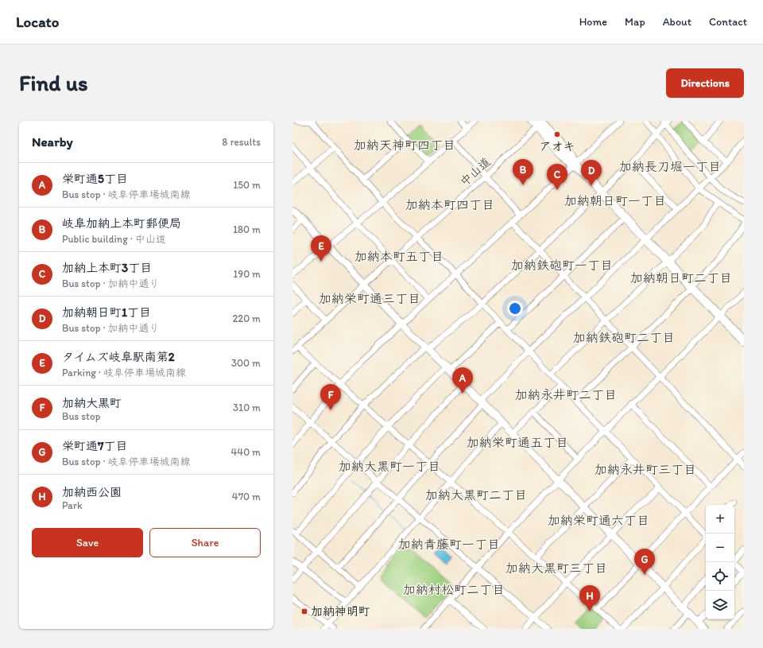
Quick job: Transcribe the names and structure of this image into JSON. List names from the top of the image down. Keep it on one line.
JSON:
{"streets":{"street":["中山道"]},"districts":["加納天神町四丁目","加納長刀堀一丁目","加納朝日町一丁目","加納本町四丁目","加納本町五丁目","加納鉄砲町一丁目","加納朝日町二丁目","加納栄町通三丁目","加納鉄砲町二丁目","加納永井町二丁目","加納栄町通五丁目","加納大黒町一丁目","加納永井町三丁目","加納大黒町二丁目","加納栄町通六丁目","加納青藤町一丁目","加納大黒町三丁目","加納村松町二丁目"],"places":{"other":["アオキ"],"transit":["加納神明町"]},"page":{"header":"Locato","nav":["Home","Map","About","Contact"],"buttons":["Directions",["Save","Share"]],"title":"Find us","heading":["Nearby","8 results"],"pins":["B","D","C","E","A","F","G","H"],"list":[{"mark":"A","name":"栄町通5丁目","note":"Bus stop · 岐阜停車場城南線","value":"150 m"},{"mark":"B","name":"岐阜加納上本町郵便局","note":"Public building · 中山道","value":"180 m"},{"mark":"C","name":"加納上本町3丁目","note":"Bus stop · 加納中通り","value":"190 m"},{"mark":"D","name":"加納朝日町1丁目","note":"Bus stop · 加納中通り","value":"220 m"},{"mark":"E","name":"タイムズ岐阜駅南第2","note":"Parking · 岐阜停車場城南線","value":"300 m"},{"mark":"F","name":"加納大黒町","note":"Bus stop","value":"310 m"},{"mark":"G","name":"栄町通7丁目","note":"Bus stop · 岐阜停車場城南線","value":"440 m"},{"mark":"H","name":"加納西公園","note":"Park","value":"470 m"}],"map_buttons":["+","−"]}}
